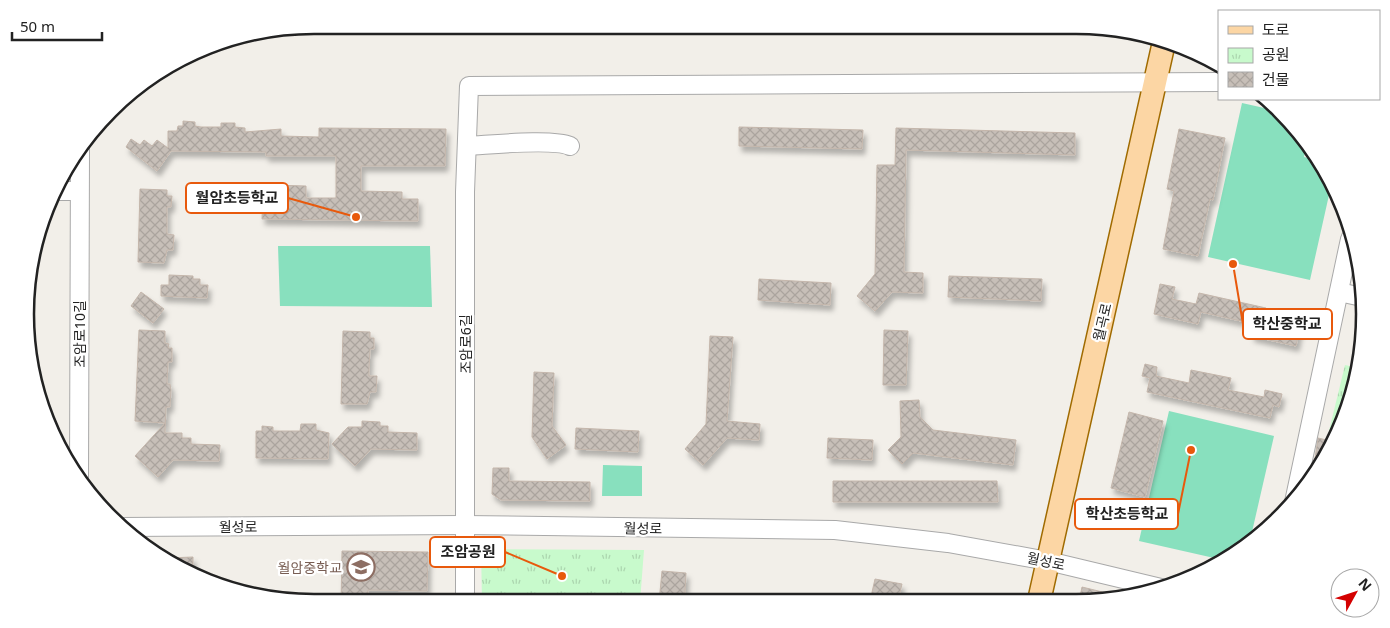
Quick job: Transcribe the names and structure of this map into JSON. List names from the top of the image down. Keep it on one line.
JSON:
{"streets":{"main road":["월곡로"],"street":["조암로10길","조암로6길","월성로"]},"crossings":[["월곡로","조암로6길"],["월곡로","월성로"],["조암로6길","월성로"]],"places":{"other":["월암초등학교","학산중학교","학산초등학교","조암공원"],"school or university":["월암중학교"]},"legend":["도로","공원","건물"],"scale_bar":"50 m","north":"top right"}
